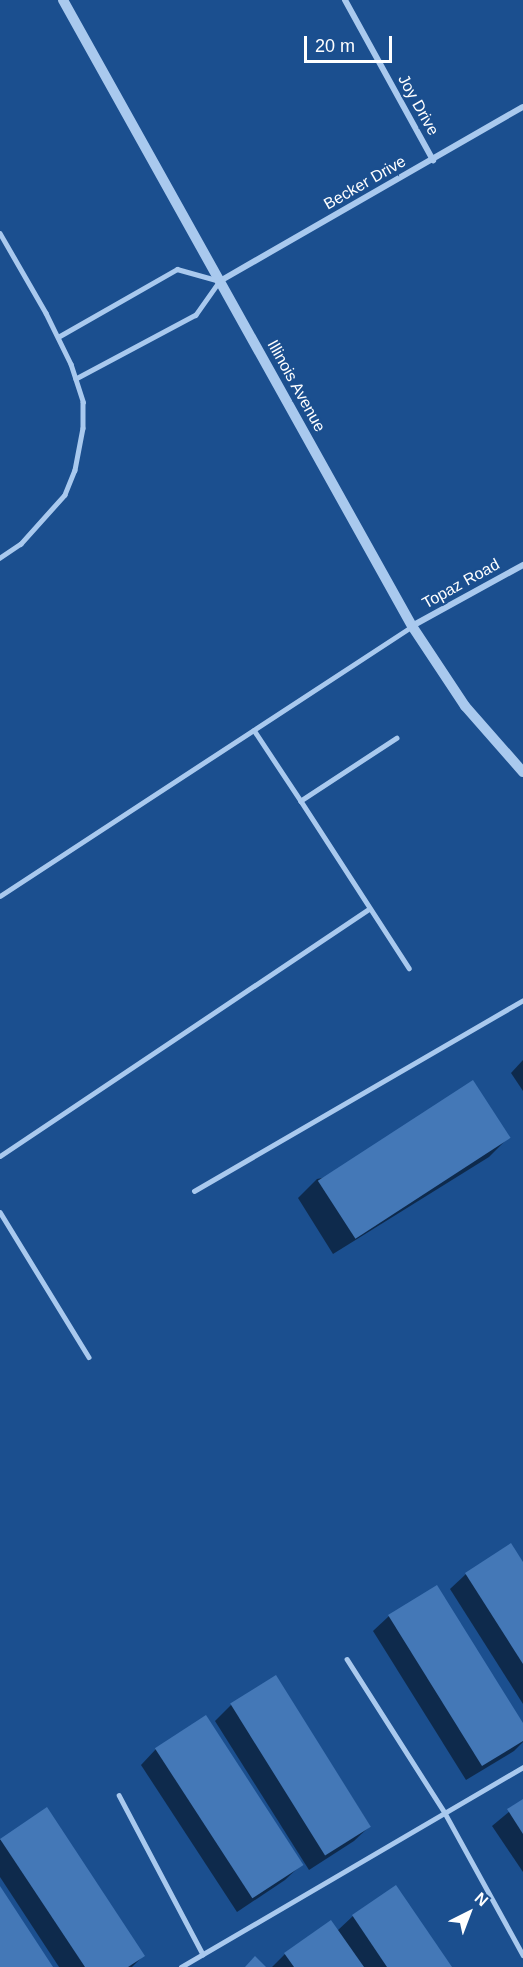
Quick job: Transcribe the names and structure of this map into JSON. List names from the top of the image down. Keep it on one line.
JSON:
{"streets":{"street":["Joy Drive","Becker Drive","Illinois Avenue","Topaz Road"]},"crossings":[["Joy Drive","Becker Drive"],["Becker Drive","Illinois Avenue"],["Illinois Avenue","Topaz Road"]],"scale_bar":"20 m","north":"top right"}
